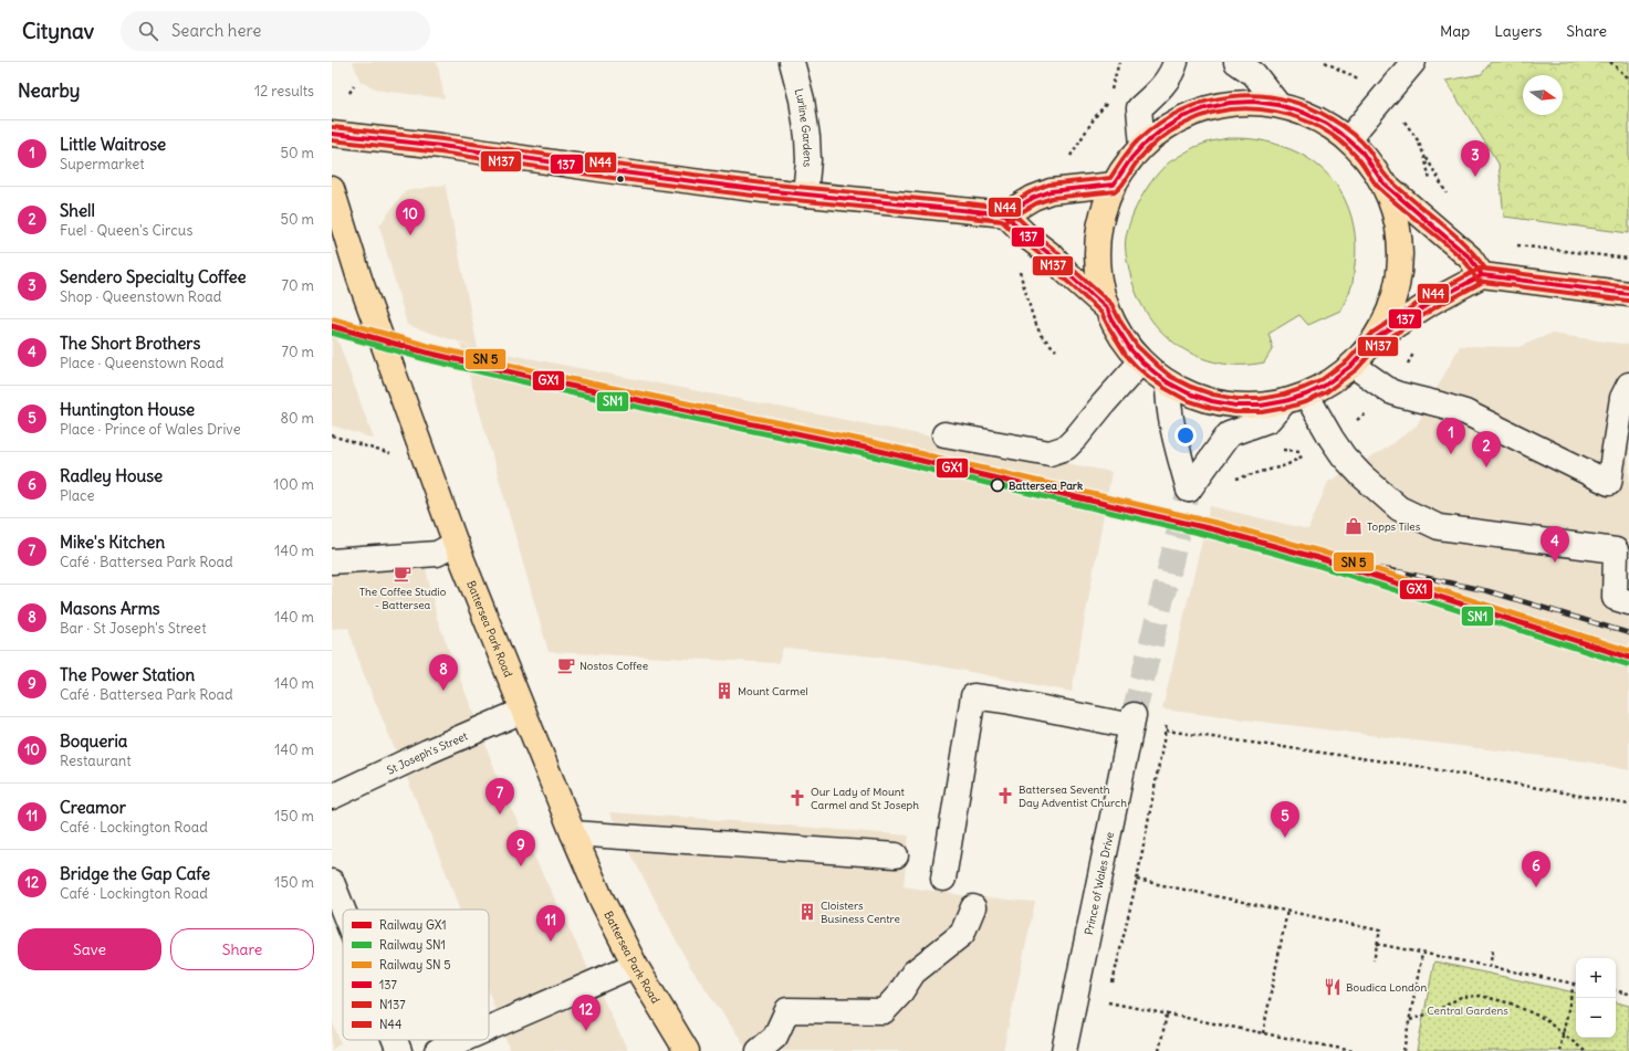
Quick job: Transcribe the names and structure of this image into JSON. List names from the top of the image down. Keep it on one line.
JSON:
{"streets":{"main road":["Battersea Park Road"],"street":["Lurline Gardens","St Joseph's Street","Prince of Wales Drive"]},"crossings":[["Battersea Park Road","St Joseph's Street"]],"parks":["Central Gardens"],"places":{"other":["Battersea Park"],"shop":["Topps Tiles"],"cafe":["The Coffee Studio - Battersea","Nostos Coffee"],"building":["Mount Carmel","Cloisters Business Centre"],"church":["Battersea Seventh Day Adventist Church","Our Lady of Mount Carmel and St Joseph"],"restaurant":["Boudica London"]},"lines":["transit line N44","transit line 137","transit line N137","rail line GX1","rail line SN1"],"legend":["Railway GX1","Railway SN1","Railway SN 5","137","N137","N44"],"north":"right","page":{"header":"Citynav","search":"Search here","nav":["Map","Layers","Share"],"heading":["Nearby","12 results"],"list":[{"mark":"1","name":"Little Waitrose","note":"Supermarket","value":"50 m"},{"mark":"2","name":"Shell","note":"Fuel · Queen's Circus","value":"50 m"},{"mark":"3","name":"Sendero Specialty Coffee","note":"Shop · Queenstown Road","value":"70 m"},{"mark":"4","name":"The Short Brothers","note":"Place · Queenstown Road","value":"70 m"},{"mark":"5","name":"Huntington House","note":"Place · Prince of Wales Drive","value":"80 m"},{"mark":"6","name":"Radley House","note":"Place","value":"100 m"},{"mark":"7","name":"Mike's Kitchen","note":"Café · Battersea Park Road","value":"140 m"},{"mark":"8","name":"Masons Arms","note":"Bar · St Joseph's Street","value":"140 m"},{"mark":"9","name":"The Power Station","note":"Café · Battersea Park Road","value":"140 m"},{"mark":"10","name":"Boqueria","note":"Restaurant","value":"140 m"},{"mark":"11","name":"Creamor","note":"Café · Lockington Road","value":"150 m"},{"mark":"12","name":"Bridge the Gap Cafe","note":"Café · Lockington Road","value":"150 m"}],"pins":["3","10","1","2","4","8","7","5","9","6","11","12"],"buttons":["Save","Share"],"map_buttons":["+","−"]}}
